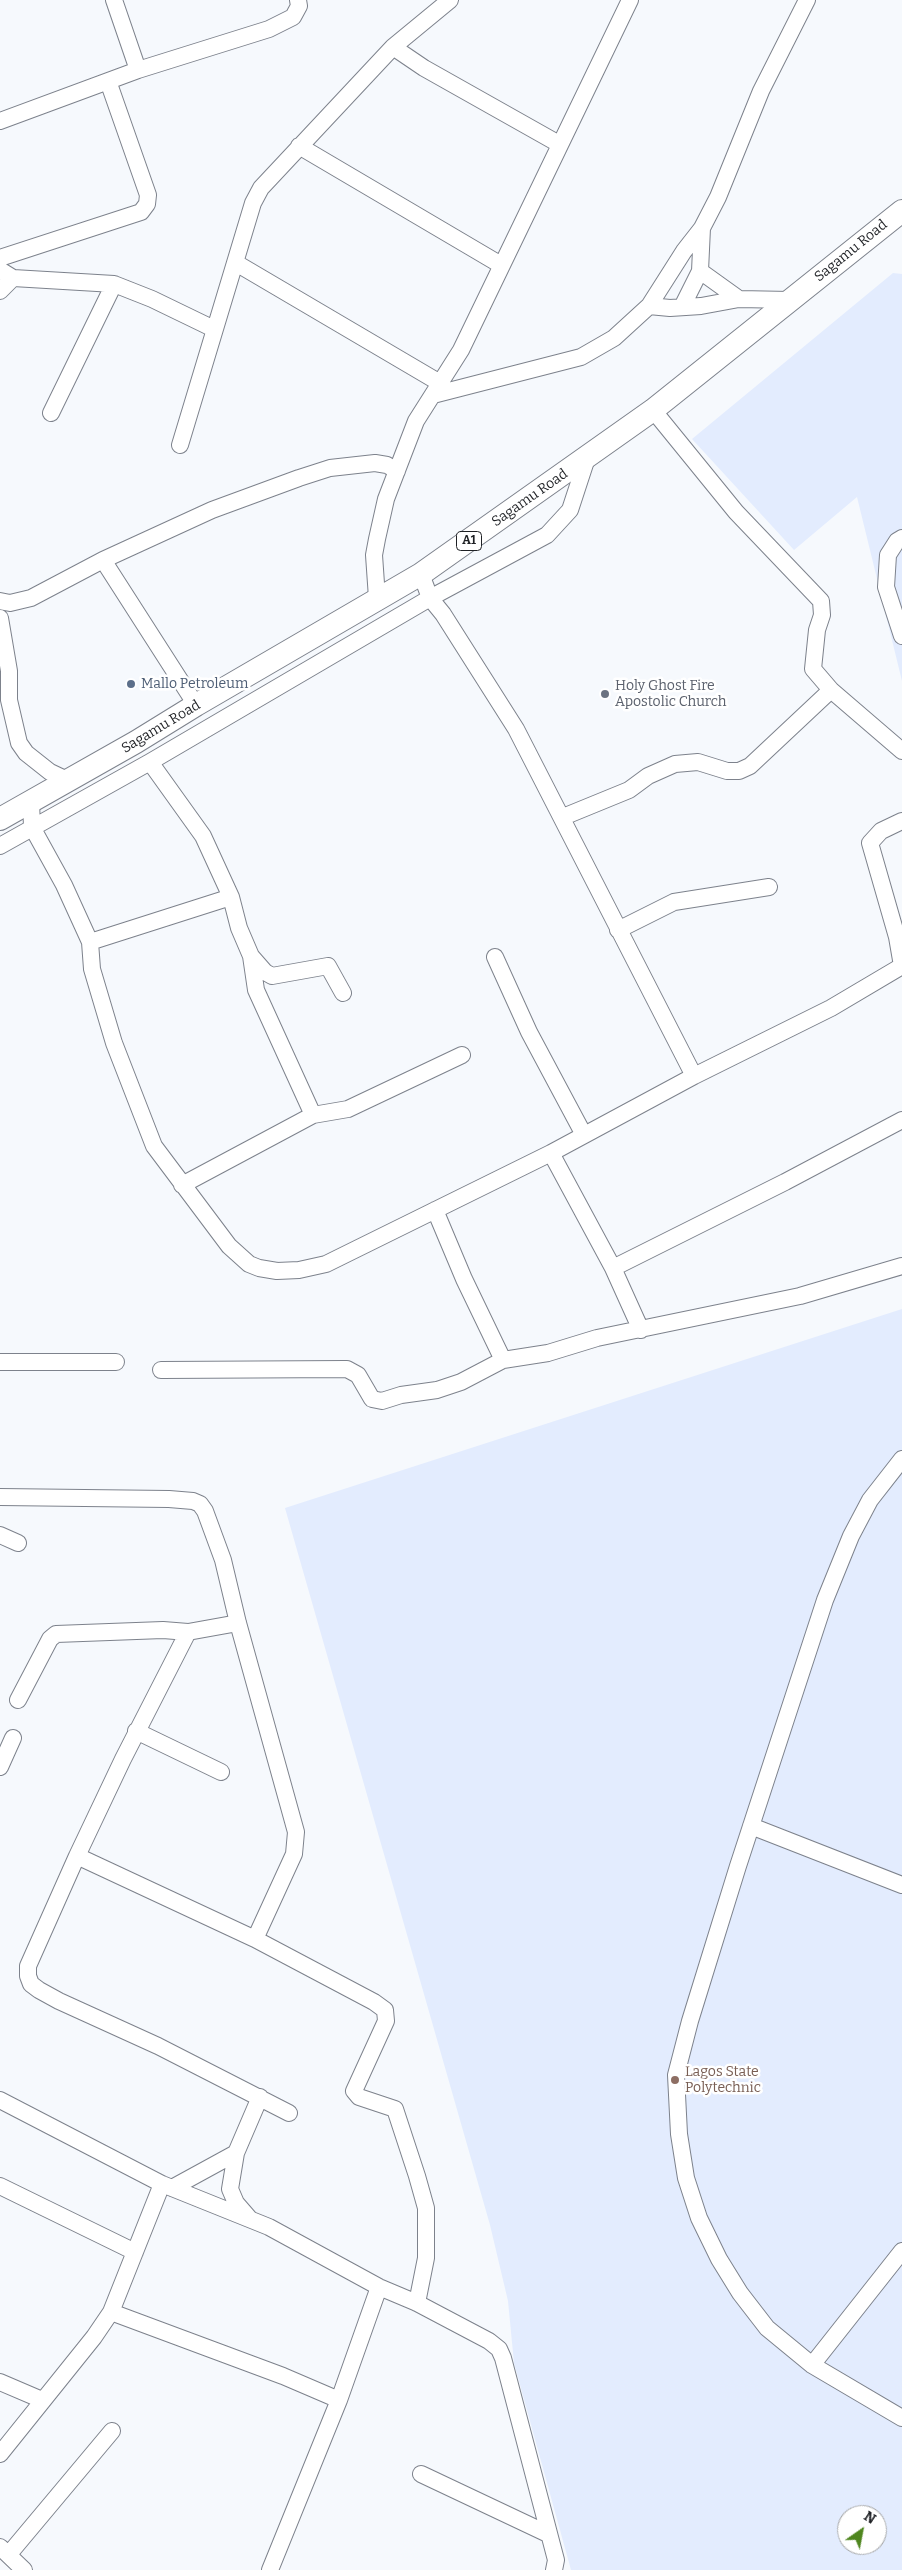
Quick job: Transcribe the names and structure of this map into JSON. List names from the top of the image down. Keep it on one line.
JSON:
{"streets":{"highway":["Sagamu Road","A1"]},"places":["Mallo Petroleum","Holy Ghost Fire Apostolic Church","Lagos State Polytechnic"],"north":"top right"}
